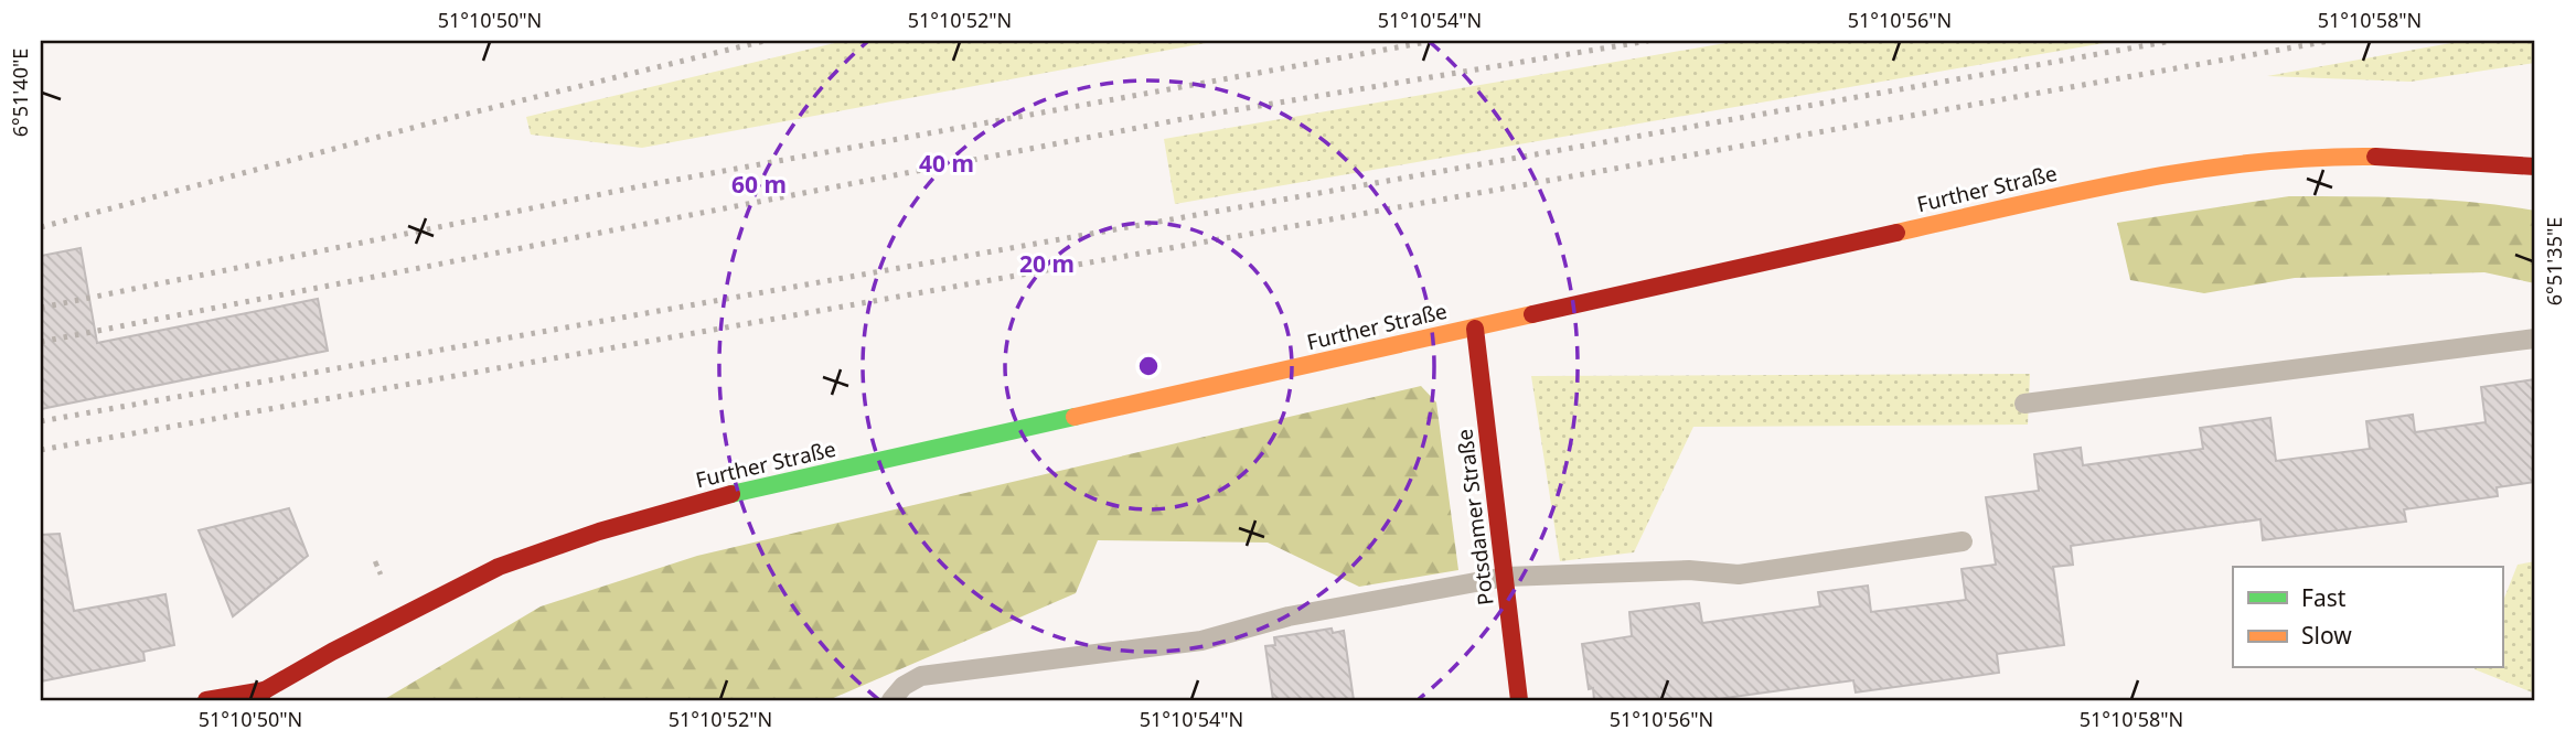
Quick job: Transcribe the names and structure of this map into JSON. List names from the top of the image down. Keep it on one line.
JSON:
{"streets":{"street":["Further Straße","Potsdamer Straße"]},"crossings":[["Further Straße","Potsdamer Straße"]],"legend":["Fast","Slow"],"coordinates":["51°10'50\"N","51°10'52\"N","51°10'54\"N","51°10'56\"N","51°10'58\"N","6°51'40\"E","6°51'35\"E"],"rings":["40 m","60 m","20 m"]}
